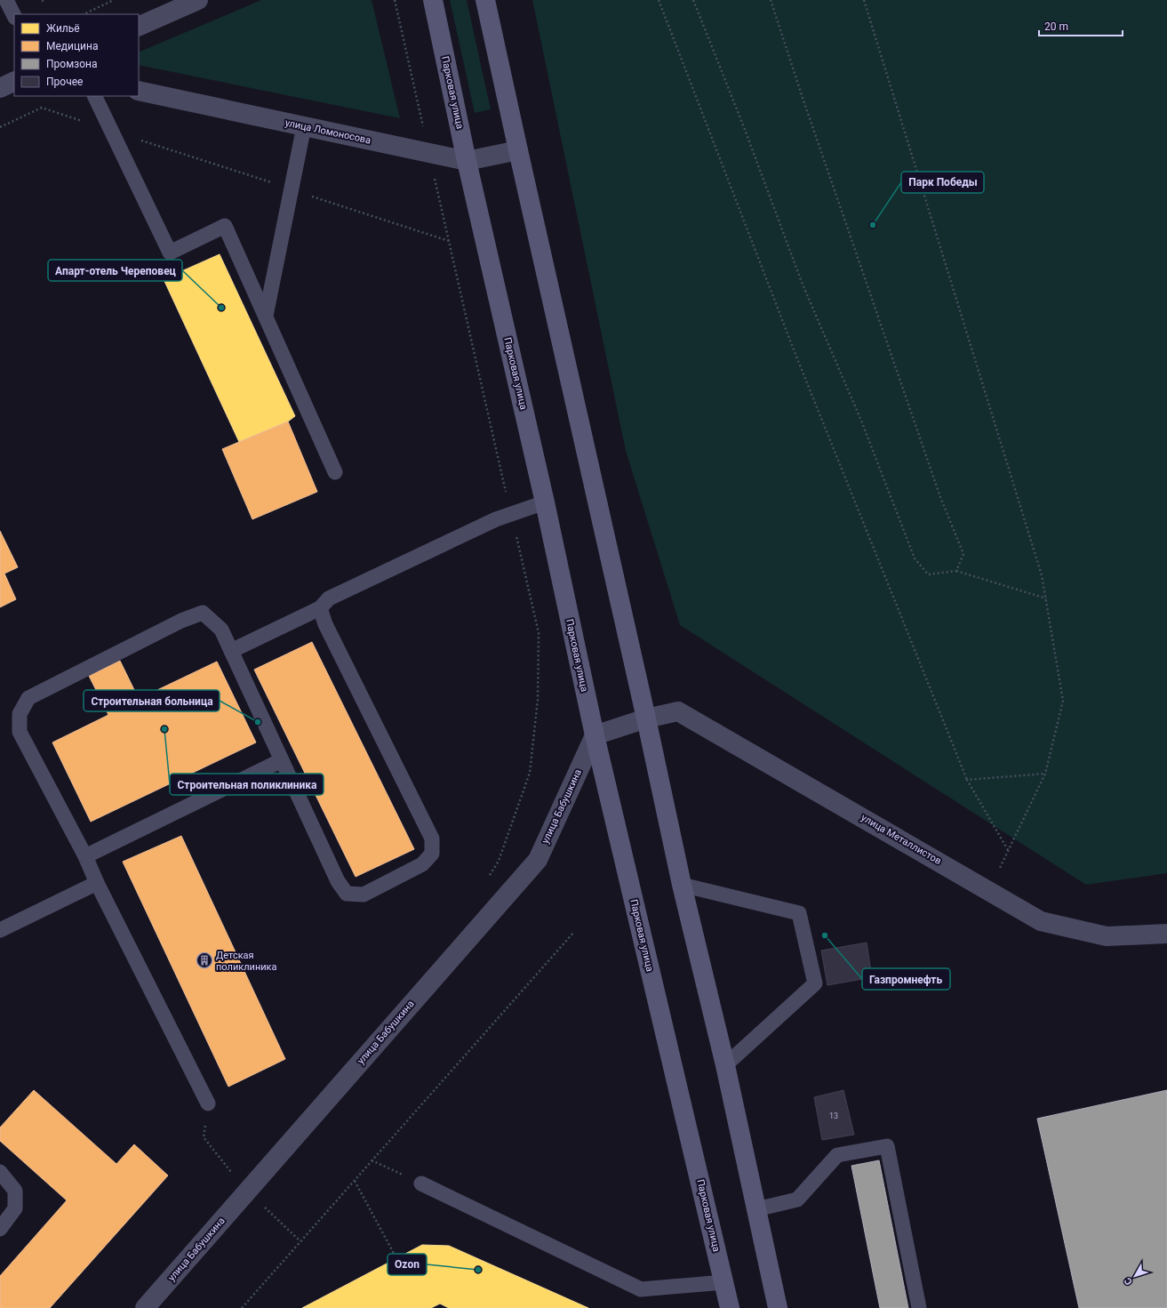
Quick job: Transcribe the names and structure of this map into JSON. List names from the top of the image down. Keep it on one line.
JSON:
{"streets":{"main road":["Парковая улица"],"street":["улица Ломоносова","улица Бабушкина","улица Металлистов"]},"crossings":[["Парковая улица","улица Ломоносова"],["Парковая улица","улица Бабушкина"],["Парковая улица","улица Металлистов"],["улица Бабушкина","улица Металлистов"]],"places":{"other":["Парк Победы","Апарт-отель Череповец","Строительная больница","Строительная поликлиника","Газпромнефть","Ozon"],"building":["Детская поликлиника"]},"house_numbers":["13"],"legend":["Жильё","Медицина","Промзона","Прочее"],"scale_bar":"20 m","north":"bottom left"}
